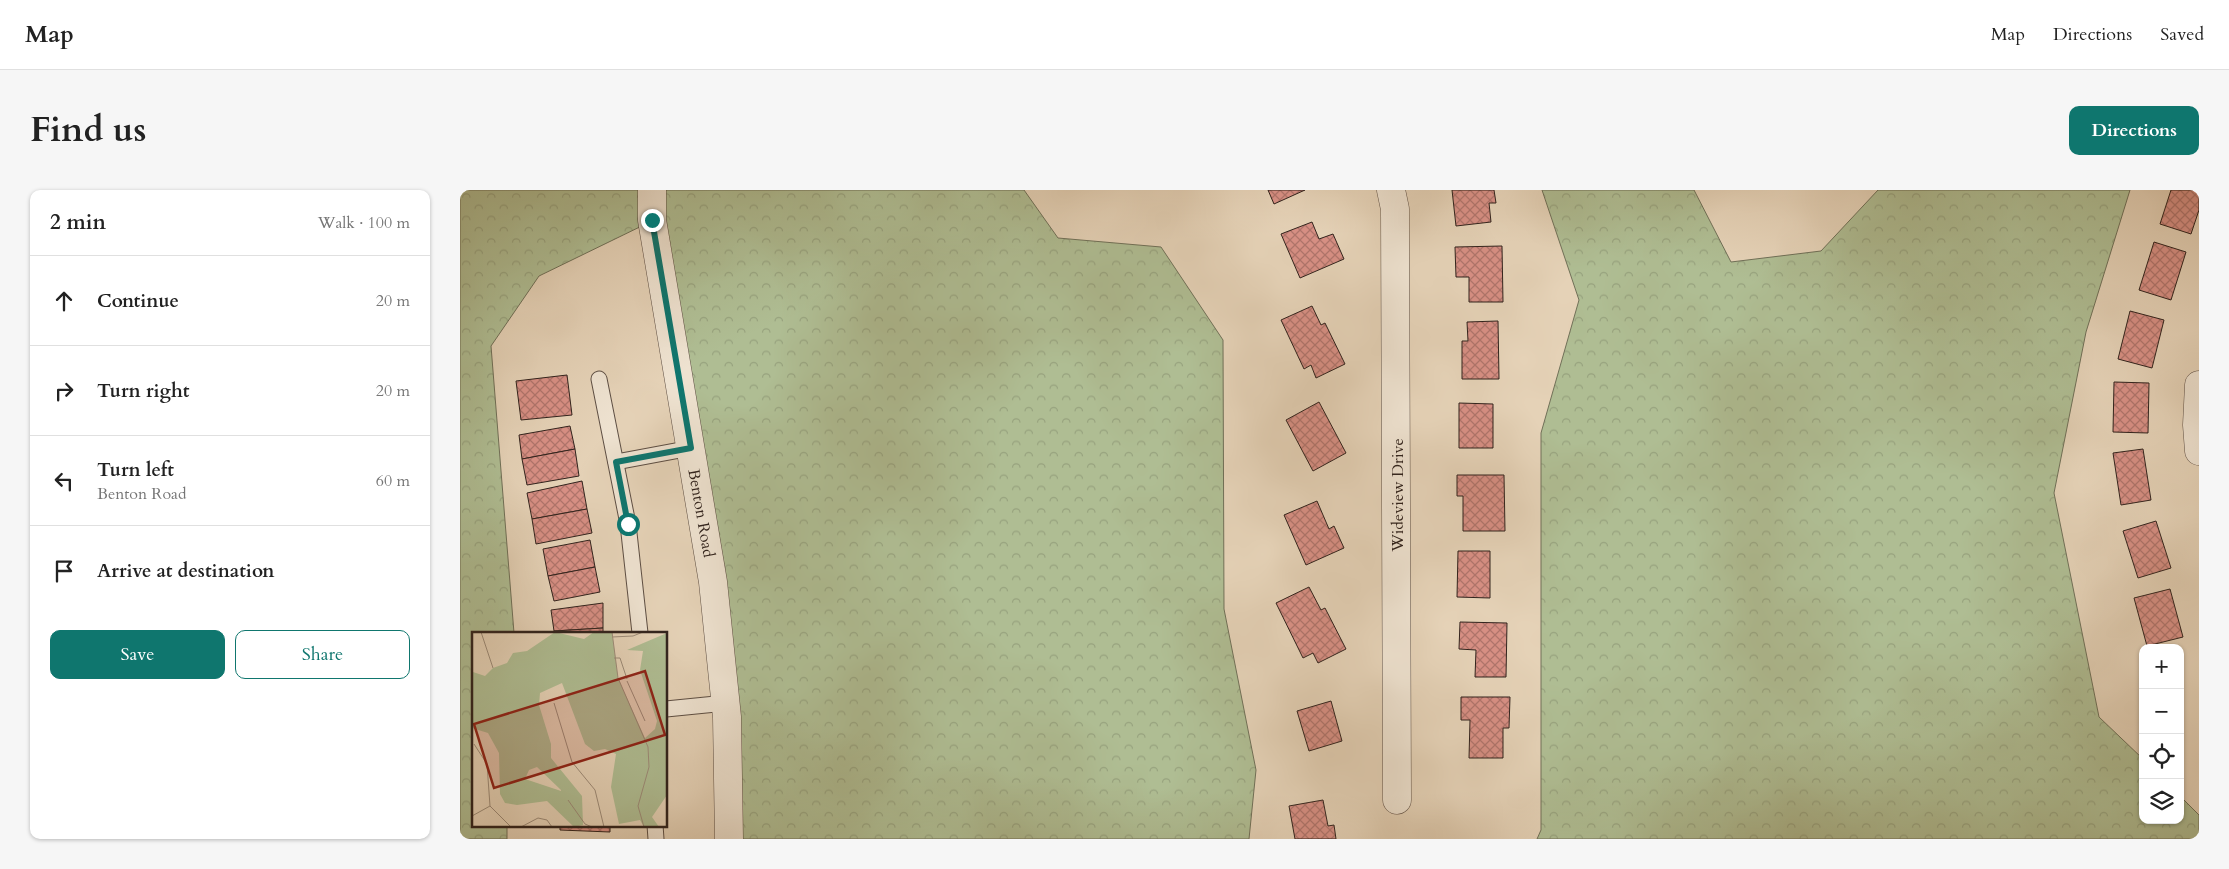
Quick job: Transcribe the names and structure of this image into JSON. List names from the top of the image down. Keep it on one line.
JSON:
{"streets":{"street":["Wideview Drive","Benton Road"]},"page":{"header":"Map","nav":["Map","Directions","Saved"],"title":"Find us","buttons":["Directions",["Save","Share"]],"heading":["2 min","Walk · 100 m"],"list":[["Continue","20 m"],["Turn right","20 m"],["Turn left","Benton Road","60 m"],"Arrive at destination"],"map_buttons":["+","−"]}}
